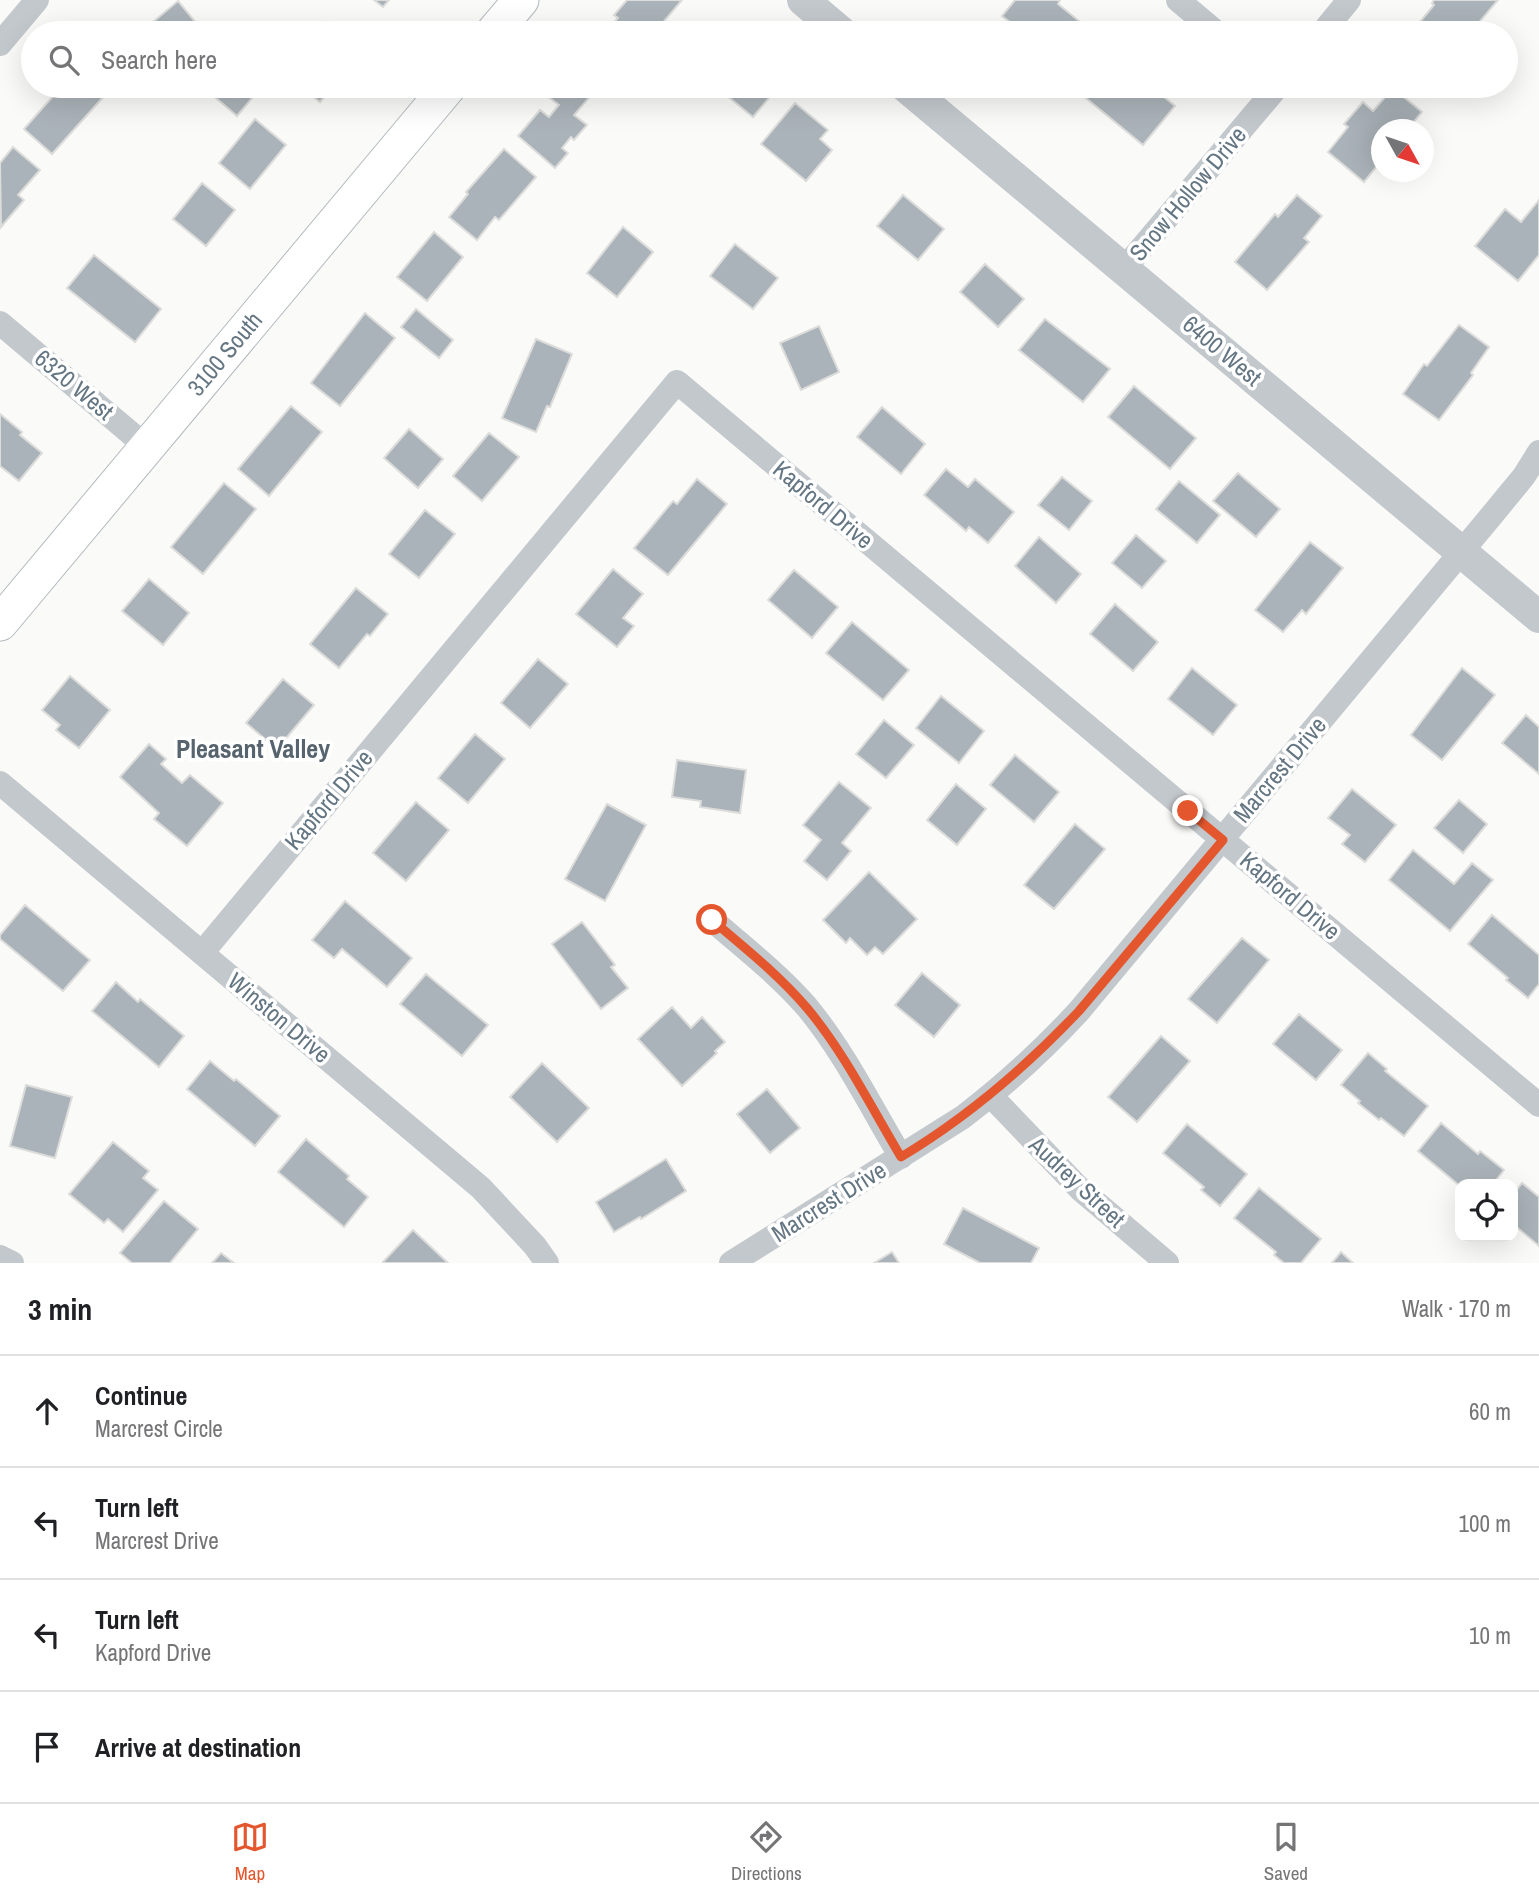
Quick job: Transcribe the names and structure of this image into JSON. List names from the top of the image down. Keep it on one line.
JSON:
{"streets":{"main road":["3100 South"],"street":["Snow Hollow Drive","6400 West","6320 West","Kapford Drive","Marcrest Drive","Winston Drive","Audrey Street"]},"crossings":[["Snow Hollow Drive","6400 West"],["6400 West","Marcrest Drive"],["3100 South","6320 West"],["Kapford Drive","Marcrest Drive"],["Kapford Drive","Winston Drive"],["Marcrest Drive","Audrey Street"]],"districts":["Pleasant Valley"],"north":"bottom right","page":{"search":"Search here","heading":["3 min","Walk · 170 m"],"list":[["Continue","Marcrest Circle","60 m"],["Turn left","Marcrest Drive","100 m"],["Turn left","Kapford Drive","10 m"],"Arrive at destination"],"nav":["Map","Directions","Saved"]}}
